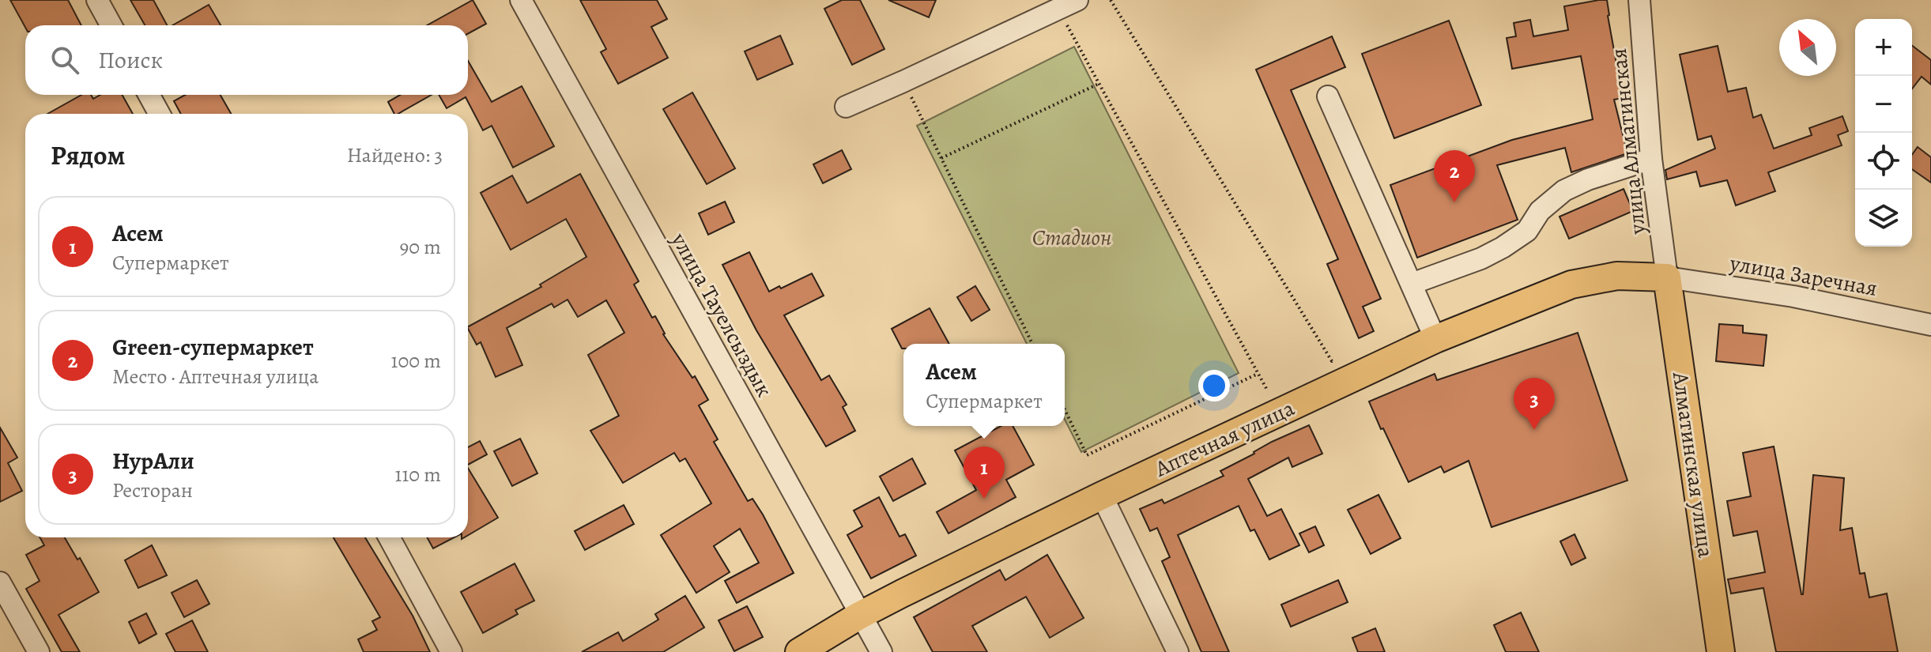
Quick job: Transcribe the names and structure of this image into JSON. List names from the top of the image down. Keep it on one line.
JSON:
{"streets":{"main road":["Аптечная улица","Алматинская улица"],"street":["улица Алматинская","улица Заречная","улица Тауелсыздык"]},"crossings":[["улица Алматинская","улица Заречная"],["улица Алматинская","Аптечная улица"],["улица Алматинская","Алматинская улица"],["улица Заречная","Аптечная улица"],["улица Заречная","Алматинская улица"],["улица Тауелсыздык","Аптечная улица"],["Аптечная улица","Алматинская улица"]],"parks":["Стадион"],"north":"top left","page":{"map_buttons":["+","−"],"search":"Поиск","heading":["Рядом","Найдено: 3"],"pins":["2","3","1"],"list":[{"mark":"1","name":"Асем","note":"Супермаркет","value":"90 m"},{"mark":"2","name":"Green-супермаркет","note":"Место · Аптечная улица","value":"100 m"},{"mark":"3","name":"НурАли","note":"Ресторан","value":"110 m"}],"popup":["Асем","Супермаркет"]}}
